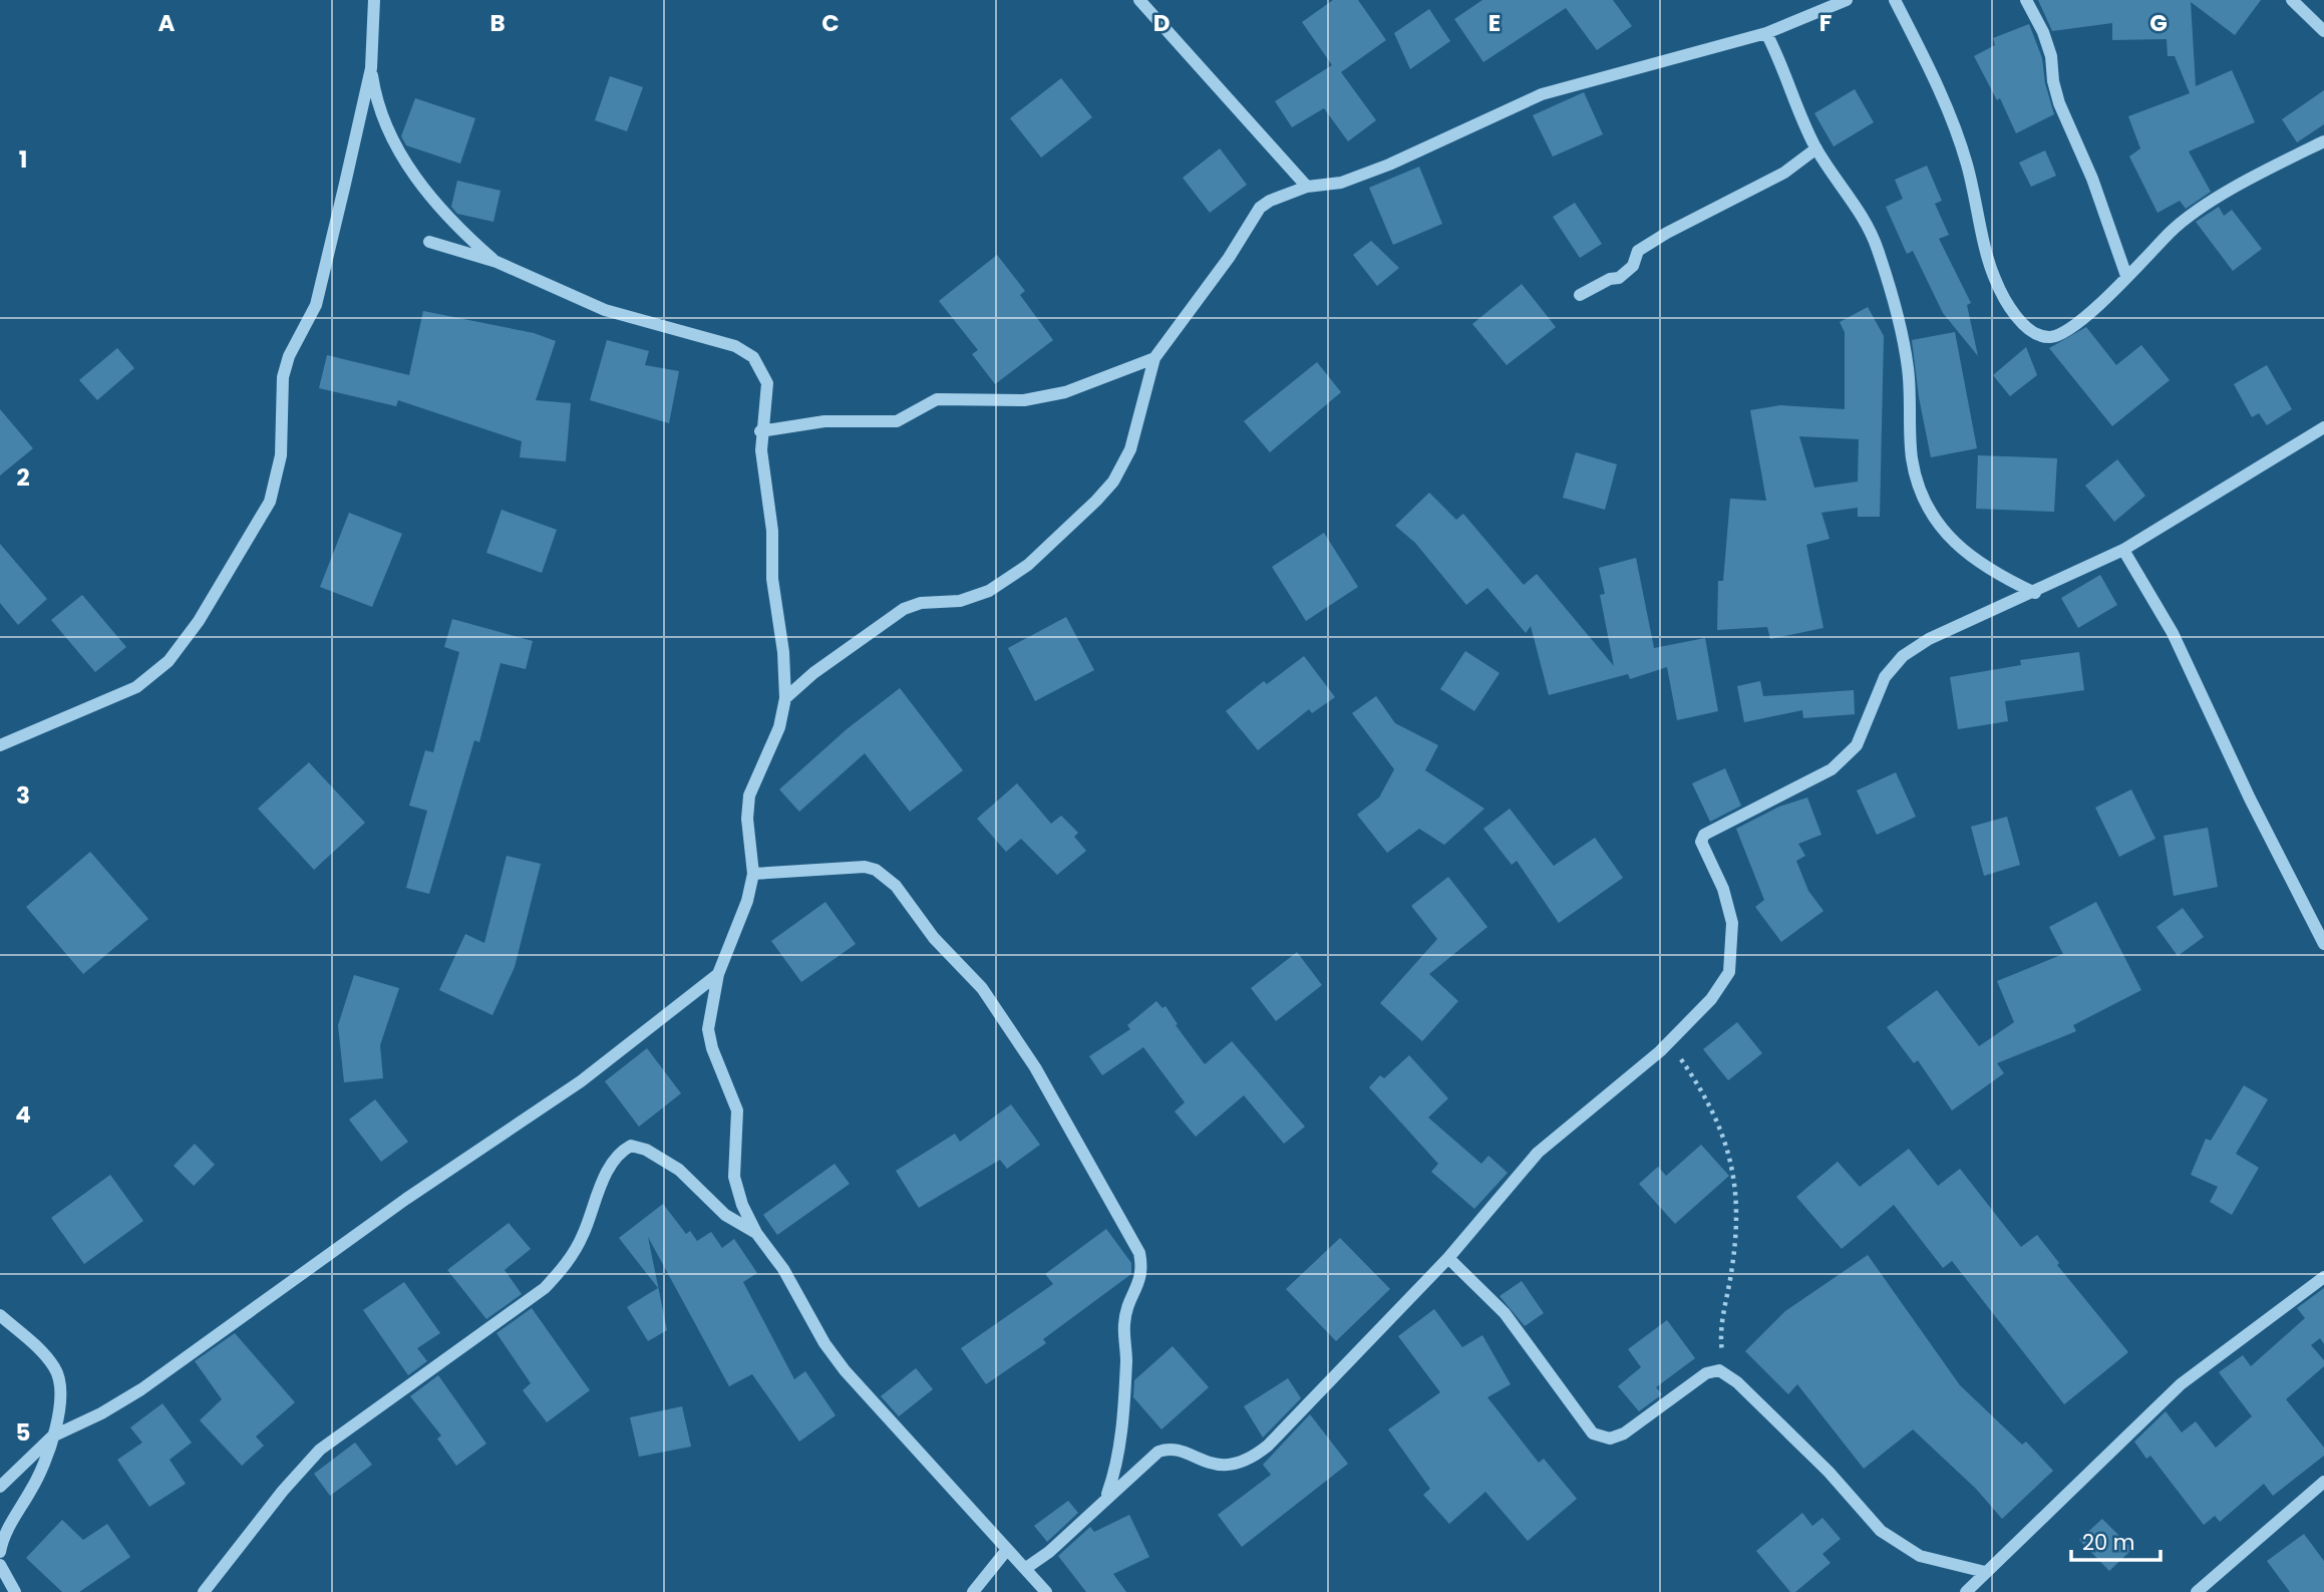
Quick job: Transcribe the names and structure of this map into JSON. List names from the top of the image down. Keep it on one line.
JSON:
{"scale_bar":"20 m","grid":{"columns":["A","B","C","D","E","F","G"],"rows":["1","2","3","4","5"]}}
